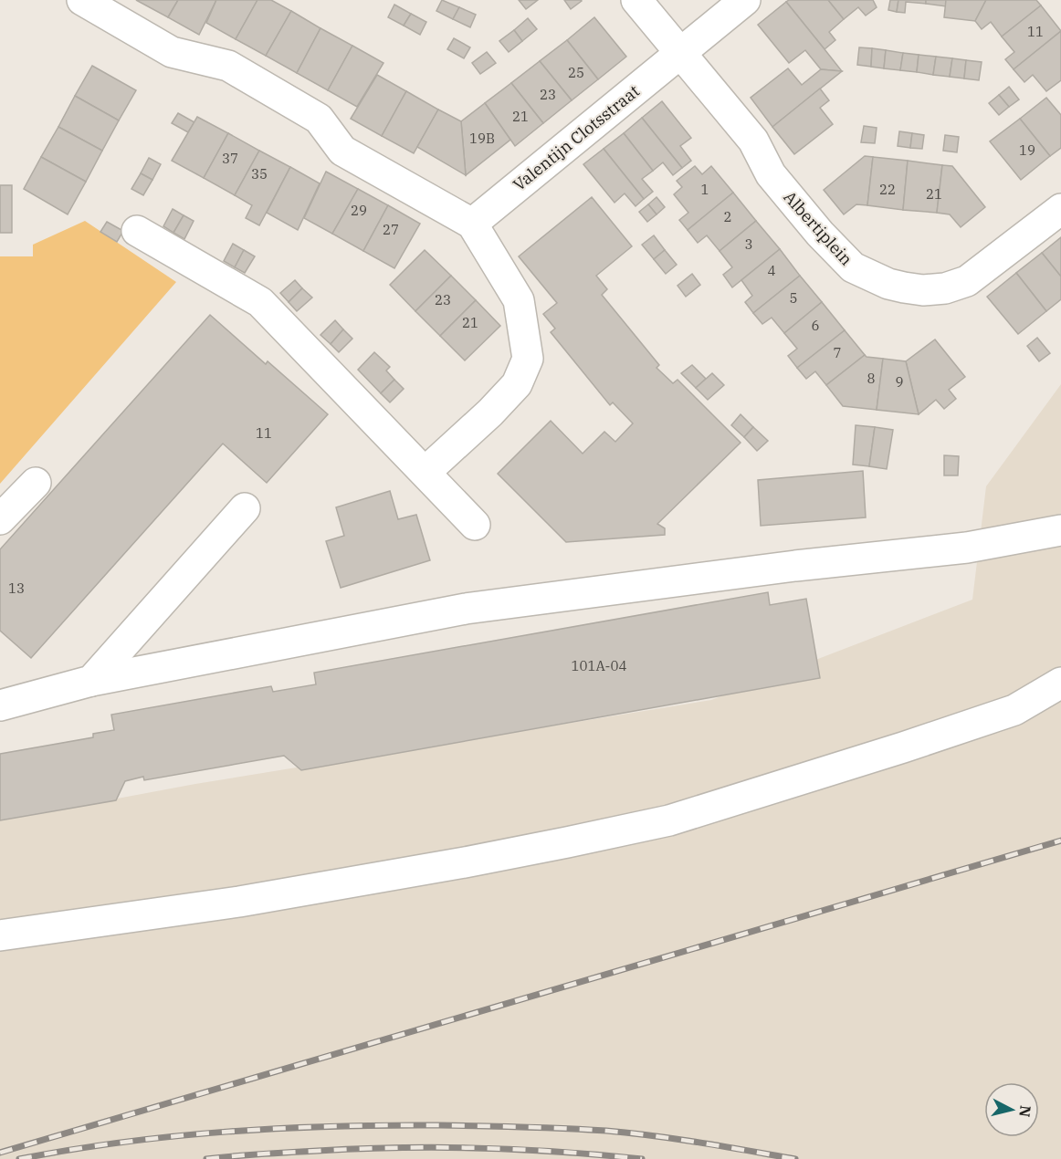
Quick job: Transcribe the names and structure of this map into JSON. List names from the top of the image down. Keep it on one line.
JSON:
{"streets":{"street":["Valentijn Clotsstraat","Albertiplein"]},"crossings":[["Valentijn Clotsstraat","Albertiplein"]],"house_numbers":["11","25","23","21","19B","19","37","35","1","22","21","29","2","27","3","4","5","23","21","6","7","8","9","11","13","101A-04"],"north":"right"}
